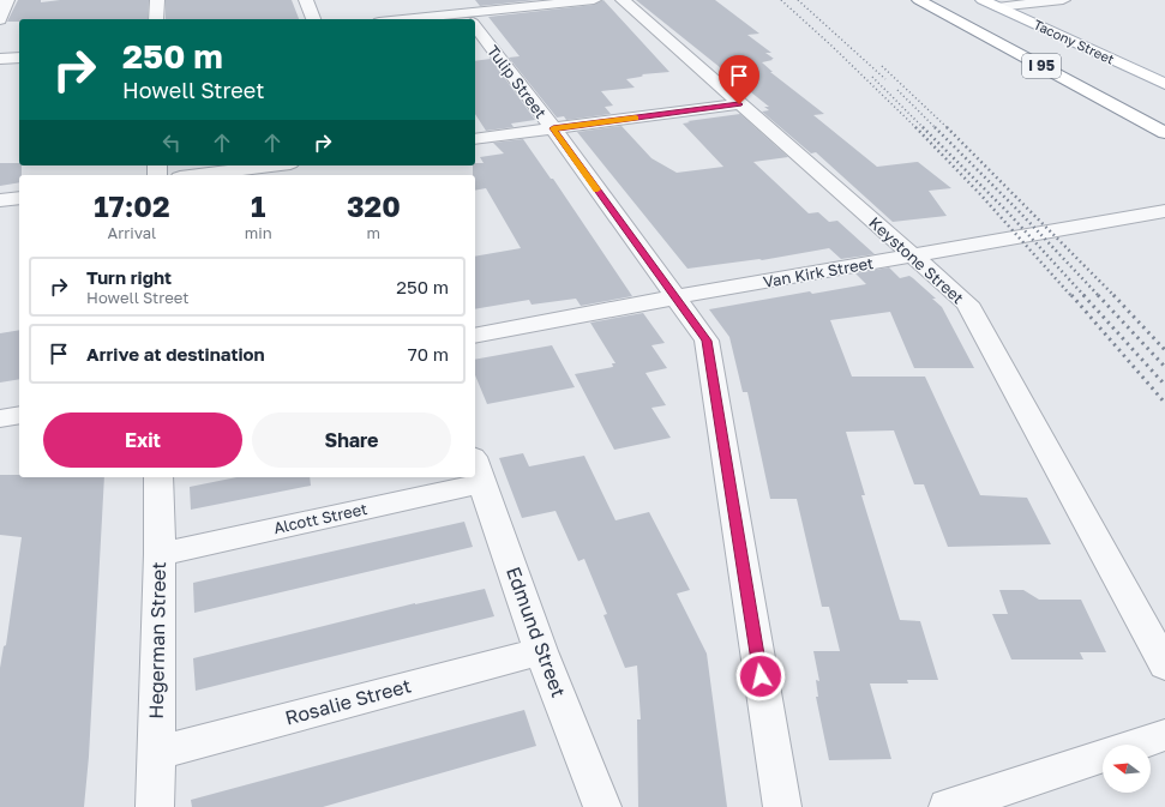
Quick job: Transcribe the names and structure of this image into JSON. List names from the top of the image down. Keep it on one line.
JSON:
{"streets":{"main road":["Tacony Street","I 95"],"street":["Tulip Street","Keystone Street","Van Kirk Street","Alcott Street","Edmund Street","Hegerman Street","Rosalie Street"]},"crossings":[["Tulip Street","Van Kirk Street"],["Keystone Street","Van Kirk Street"],["Alcott Street","Hegerman Street"],["Edmund Street","Rosalie Street"],["Hegerman Street","Rosalie Street"]],"north":"left","page":{"turn":["250 m","Howell Street"],"eta":["17:02","Arrival","1","min","320","m"],"list":[{"name":"Turn right","note":"Howell Street","value":"250 m"},{"name":"Arrive at destination","value":"70 m"}],"buttons":["Exit","Share"]}}
